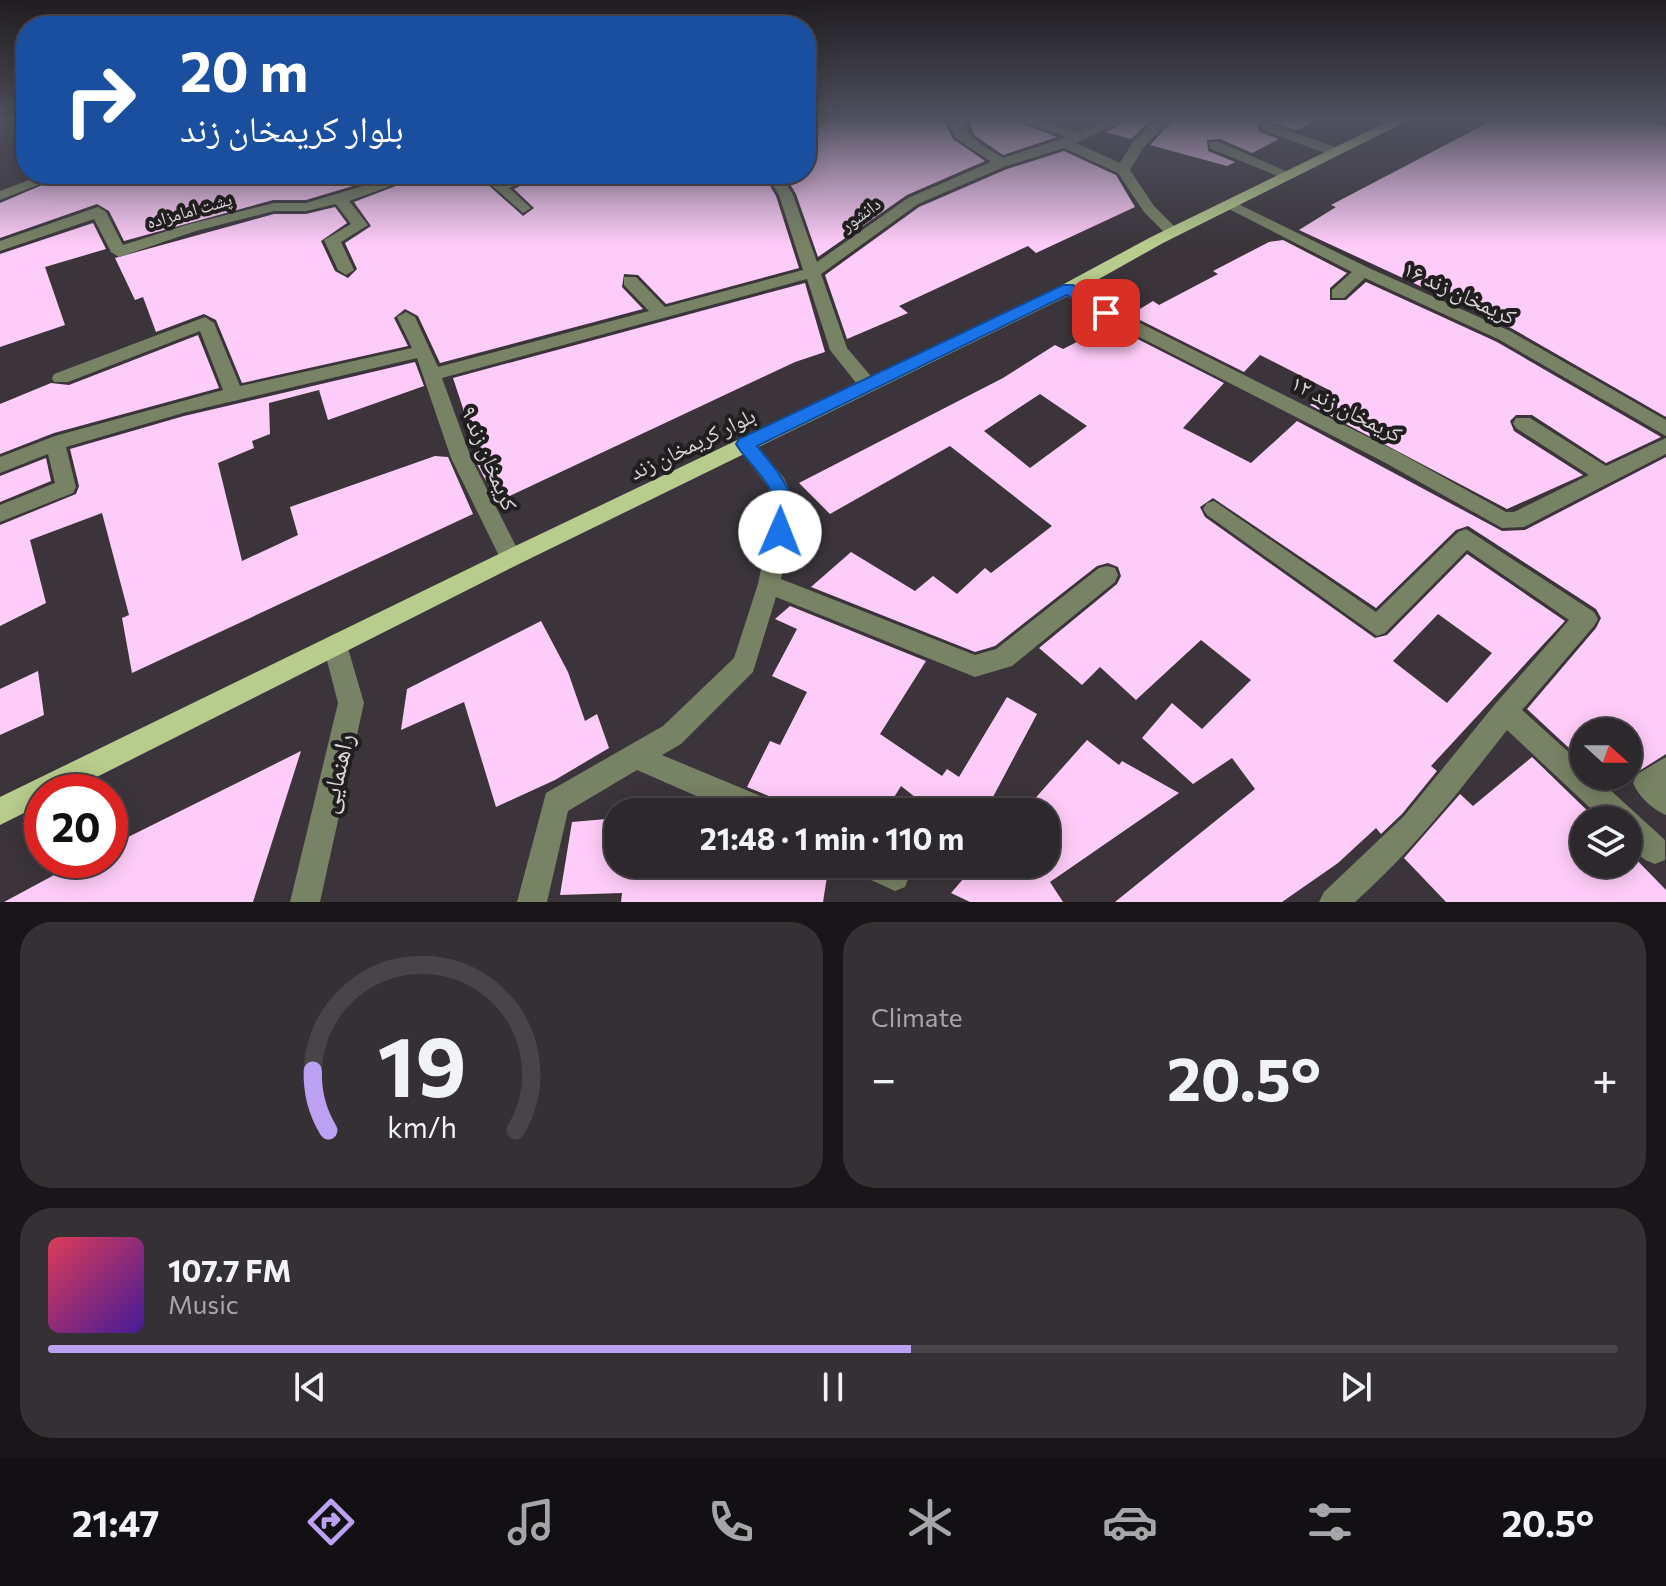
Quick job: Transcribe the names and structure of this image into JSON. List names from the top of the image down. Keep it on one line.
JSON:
{"streets":{"main road":["بلوار کریمخان زند"],"street":["پشت امامزاده","دانشور","کریمخان زند ۱۶","کریمخان زند ۱۲","کریمخان زند ۹","راهنمایی"]},"crossings":[["کریمخان زند ۱۶","بلوار کریمخان زند"],["کریمخان زند ۱۲","بلوار کریمخان زند"],["بلوار کریمخان زند","کریمخان زند ۹"],["بلوار کریمخان زند","راهنمایی"]],"north":"right","page":{"turn":["20 m","بلوار کریمخان زند"],"limit":"20","trip":"21:48 · 1 min · 110 m","tile":"Climate","heat":["−","20.5°","+"],"song":["107.7 FM","Music"],"tabs":["21:47","20.5°"],"gauge":["19","km/h"]}}
